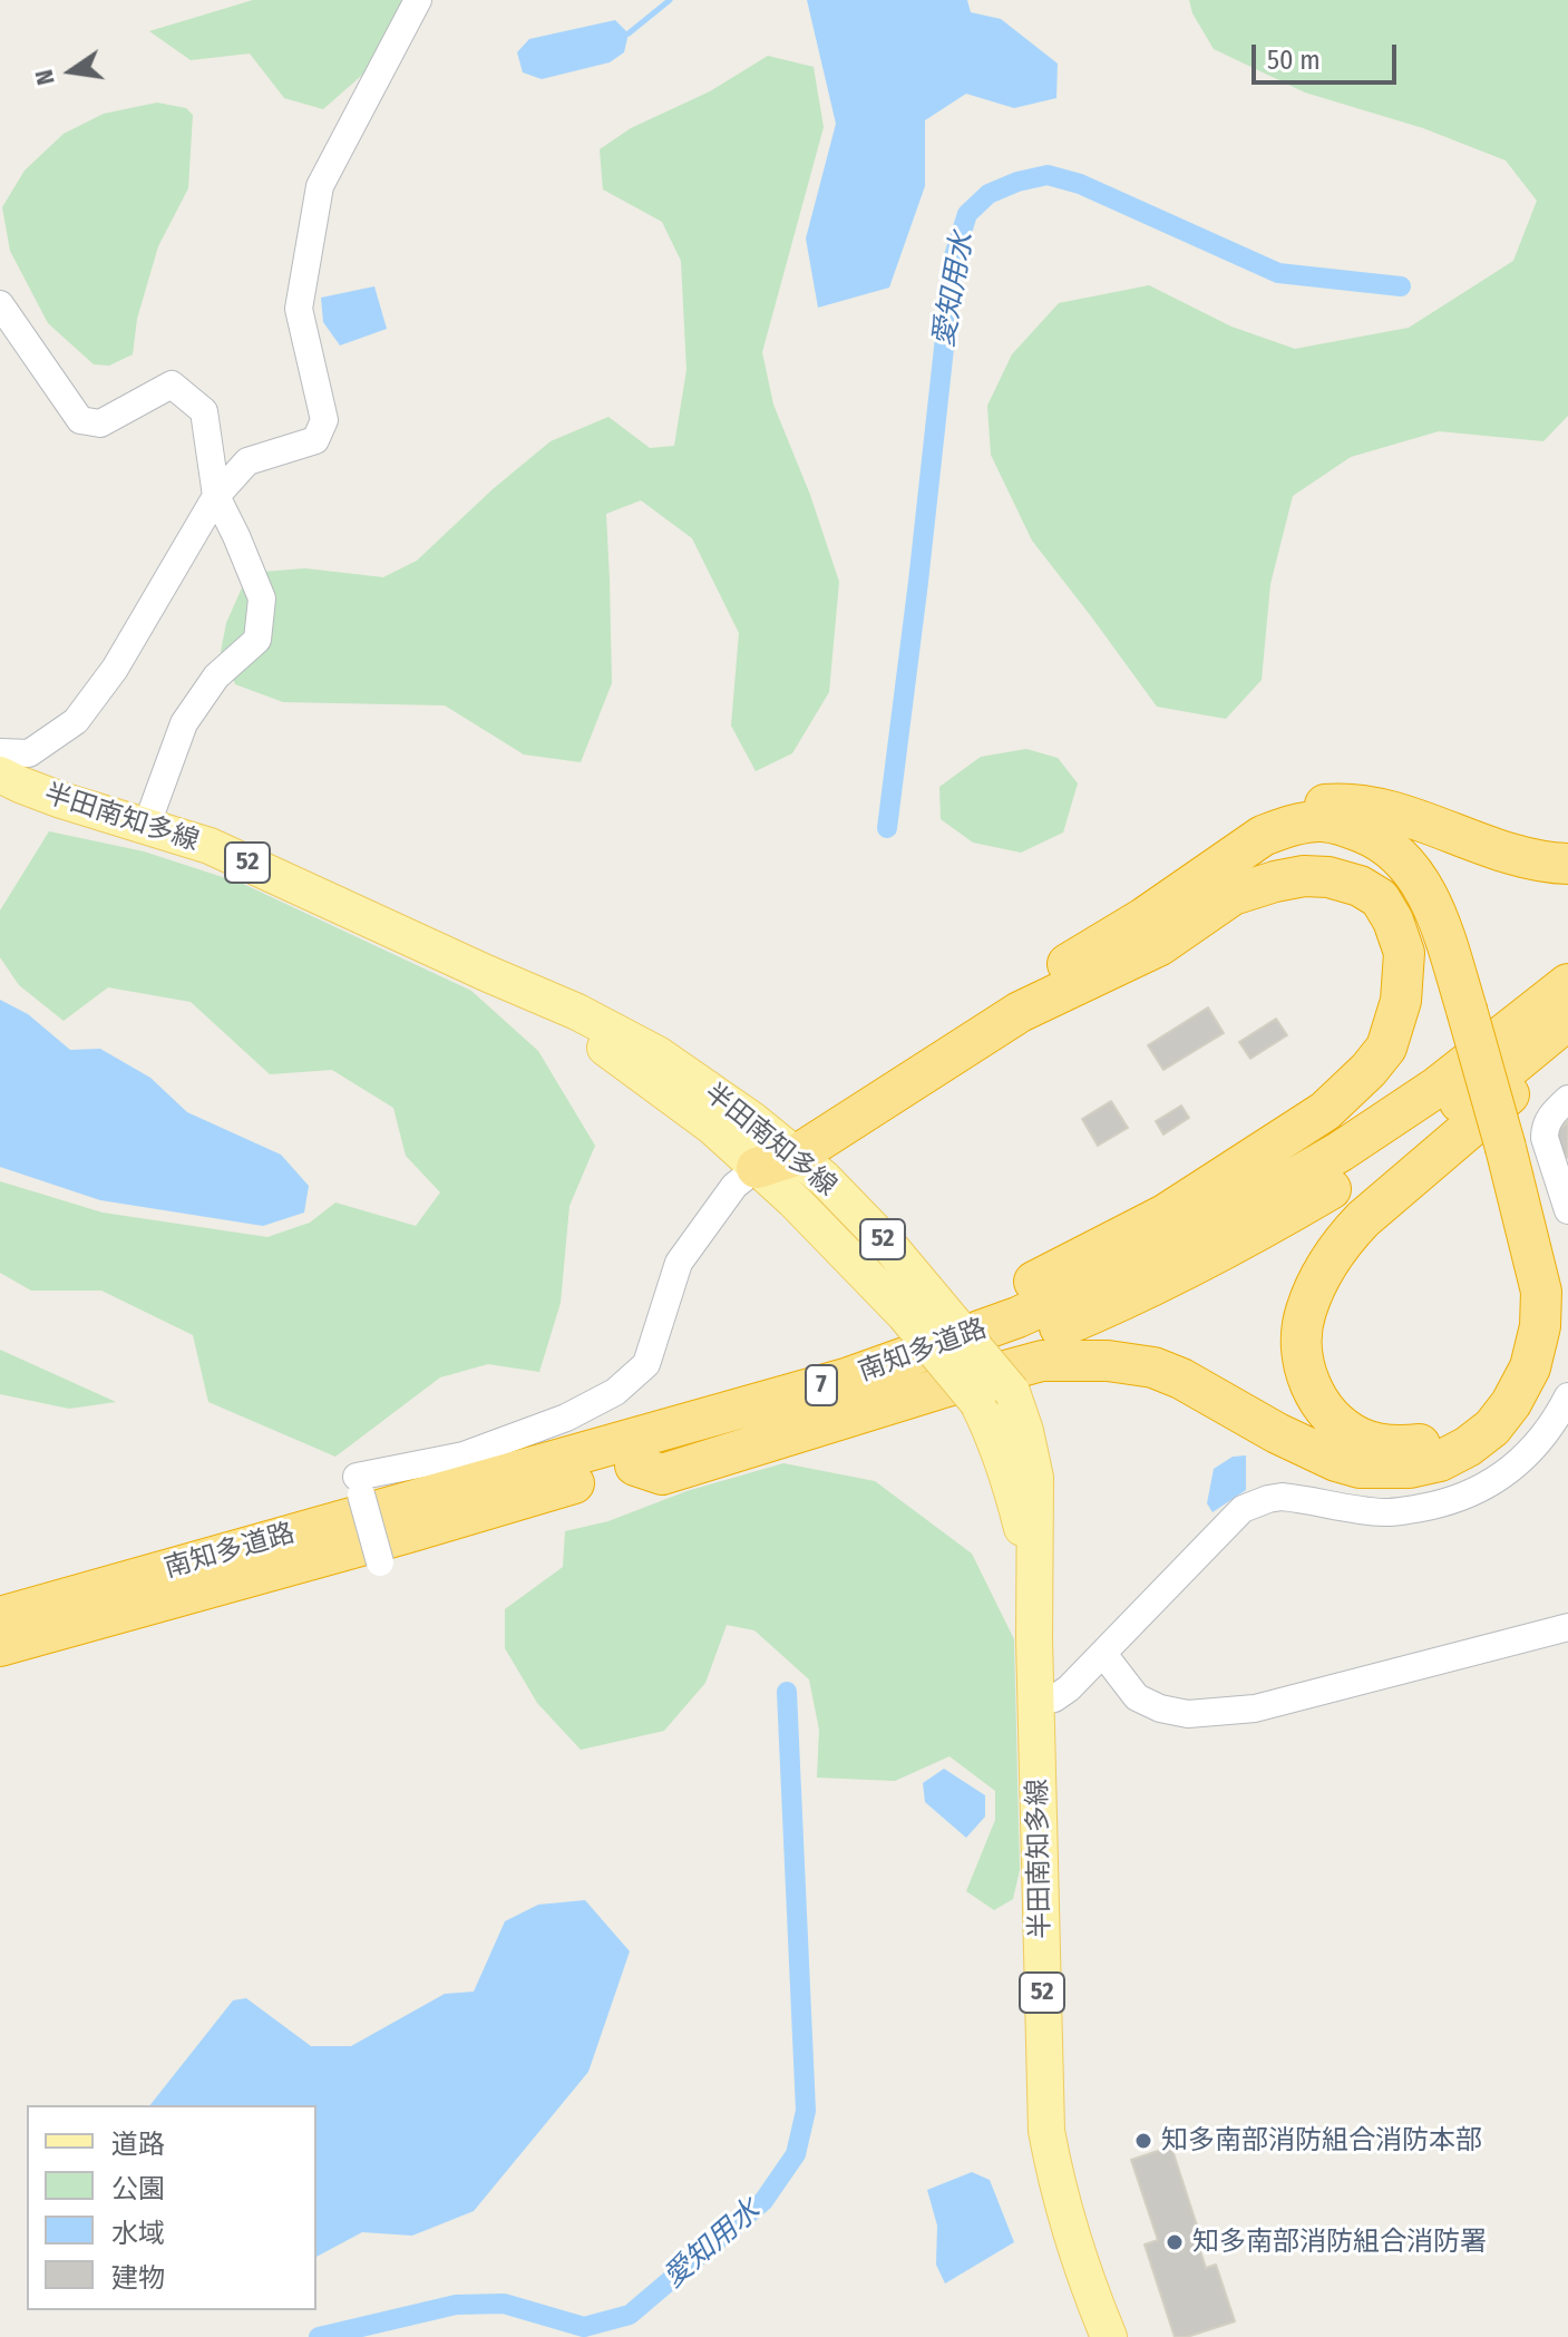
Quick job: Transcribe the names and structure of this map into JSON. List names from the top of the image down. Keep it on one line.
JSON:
{"streets":{"highway":["南知多道路","7"],"main road":["半田南知多線","52"]},"water":["愛知用水"],"places":["知多南部消防組合消防本部","知多南部消防組合消防署"],"legend":["道路","公園","水域","建物"],"scale_bar":"50 m","north":"left"}
